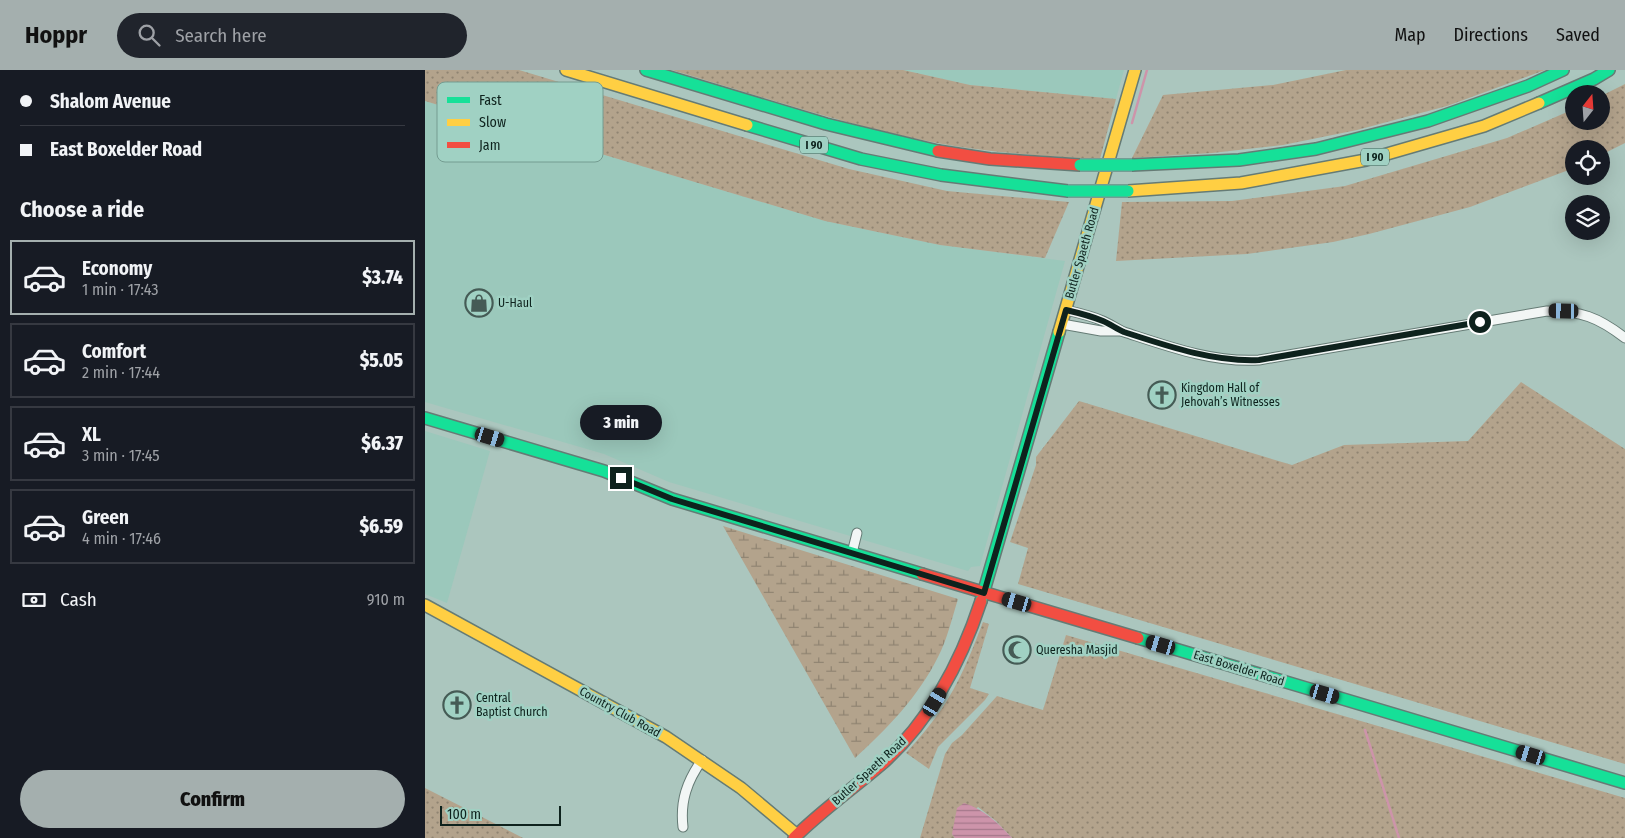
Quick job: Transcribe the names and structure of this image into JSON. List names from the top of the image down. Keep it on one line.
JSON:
{"streets":{"main road":["I 90","Butler Spaeth Road","East Boxelder Road","Country Club Road"]},"crossings":[["Butler Spaeth Road","East Boxelder Road"],["Butler Spaeth Road","Country Club Road"]],"places":{"shop":["U-Haul"],"church":["Kingdom Hall of Jehovah’s Witnesses","Central Baptist Church"],"mosque":["Queresha Masjid"]},"legend":["Fast","Slow","Jam"],"scale_bar":"100 m","north":"top","page":{"header":"Hoppr","search":"Search here","nav":["Map","Directions","Saved"],"banner":["Shalom Avenue","East Boxelder Road"],"heading":"Choose a ride","list":[{"name":"Economy","note":"1 min · 17:43","value":"$3.74"},{"name":"Comfort","note":"2 min · 17:44","value":"$5.05"},{"name":"XL","note":"3 min · 17:45","value":"$6.37"},{"name":"Green","note":"4 min · 17:46","value":"$6.59"}],"bubble":"3 min","pay":["Cash","910 m"],"buttons":"Confirm","scale":"100 m"}}
